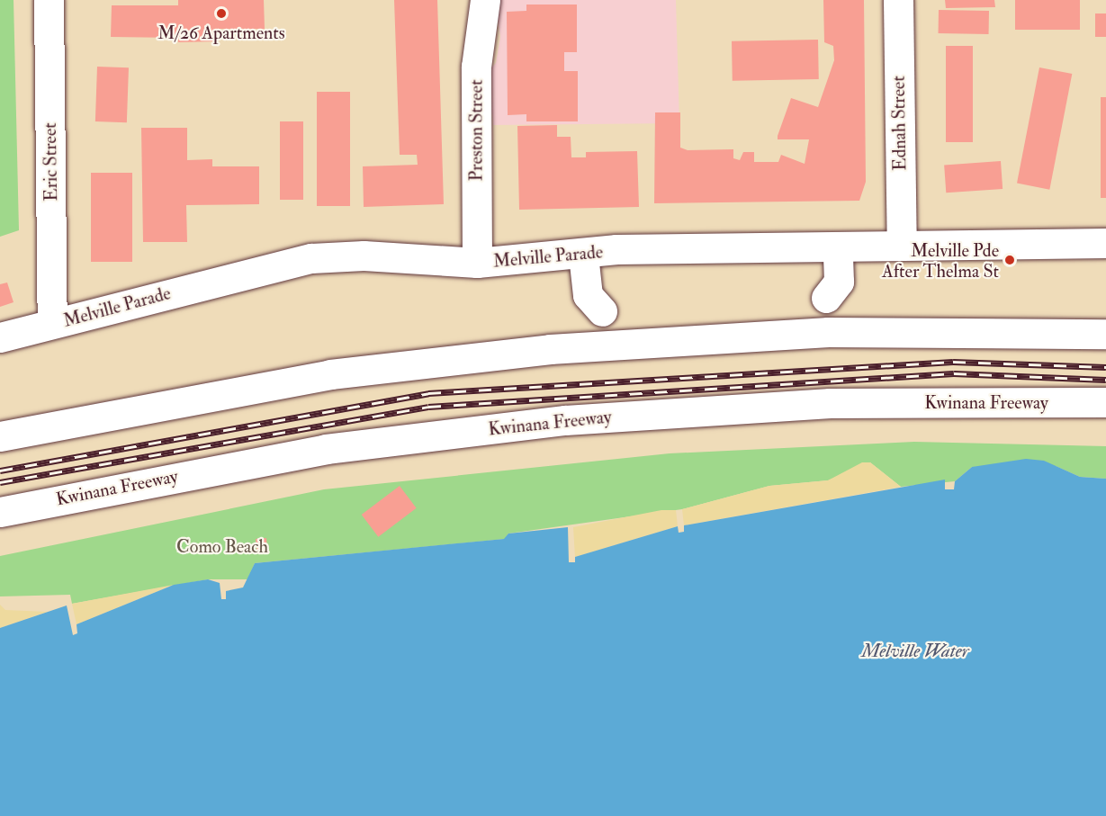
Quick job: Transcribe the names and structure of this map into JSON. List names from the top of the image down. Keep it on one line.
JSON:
{"streets":{"main road":["Ednah Street","Preston Street","Eric Street","Melville Parade","Kwinana Freeway"]},"crossings":[["Ednah Street","Melville Parade"],["Preston Street","Melville Parade"],["Eric Street","Melville Parade"]],"water":["Melville Water"],"parks":["Como Beach"],"places":["M/26 Apartments","Melville Pde After Thelma St"]}
